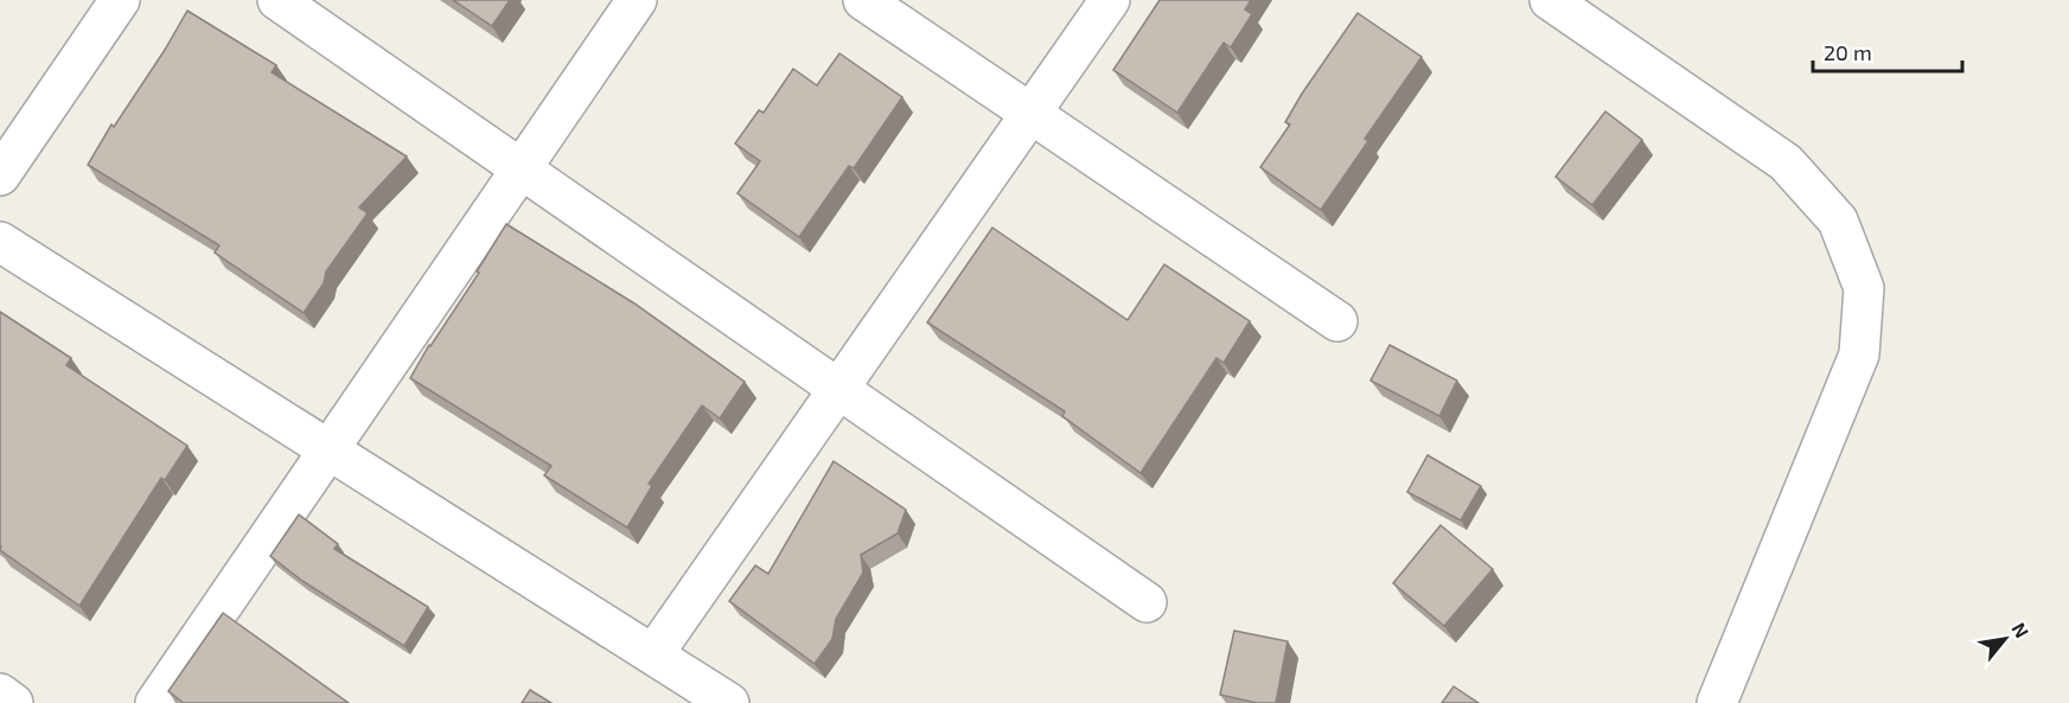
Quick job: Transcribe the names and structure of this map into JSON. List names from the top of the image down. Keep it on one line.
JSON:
{"scale_bar":"20 m","north":"top right"}
